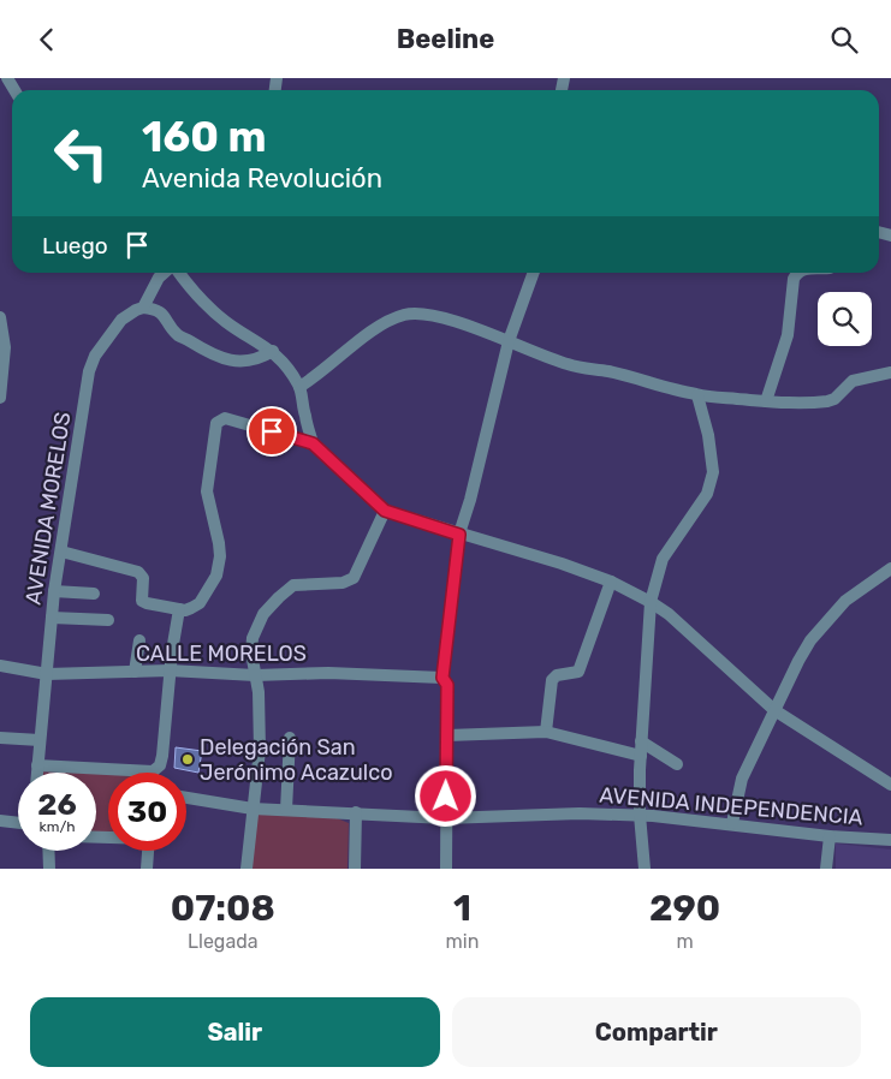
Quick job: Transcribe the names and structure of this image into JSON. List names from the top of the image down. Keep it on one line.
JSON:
{"streets":{"street":["AVENIDA MORELOS","CALLE MORELOS","AVENIDA INDEPENDENCIA"]},"crossings":[["AVENIDA MORELOS","CALLE MORELOS"]],"places":["Delegación San Jerónimo Acazulco"],"page":{"header":"Beeline","turn":["160 m","Avenida Revolución"],"then":"Luego","speed":"26 km/h","limit":"30","eta":["07:08","Llegada","1","min","290","m"],"buttons":["Salir","Compartir"]}}
